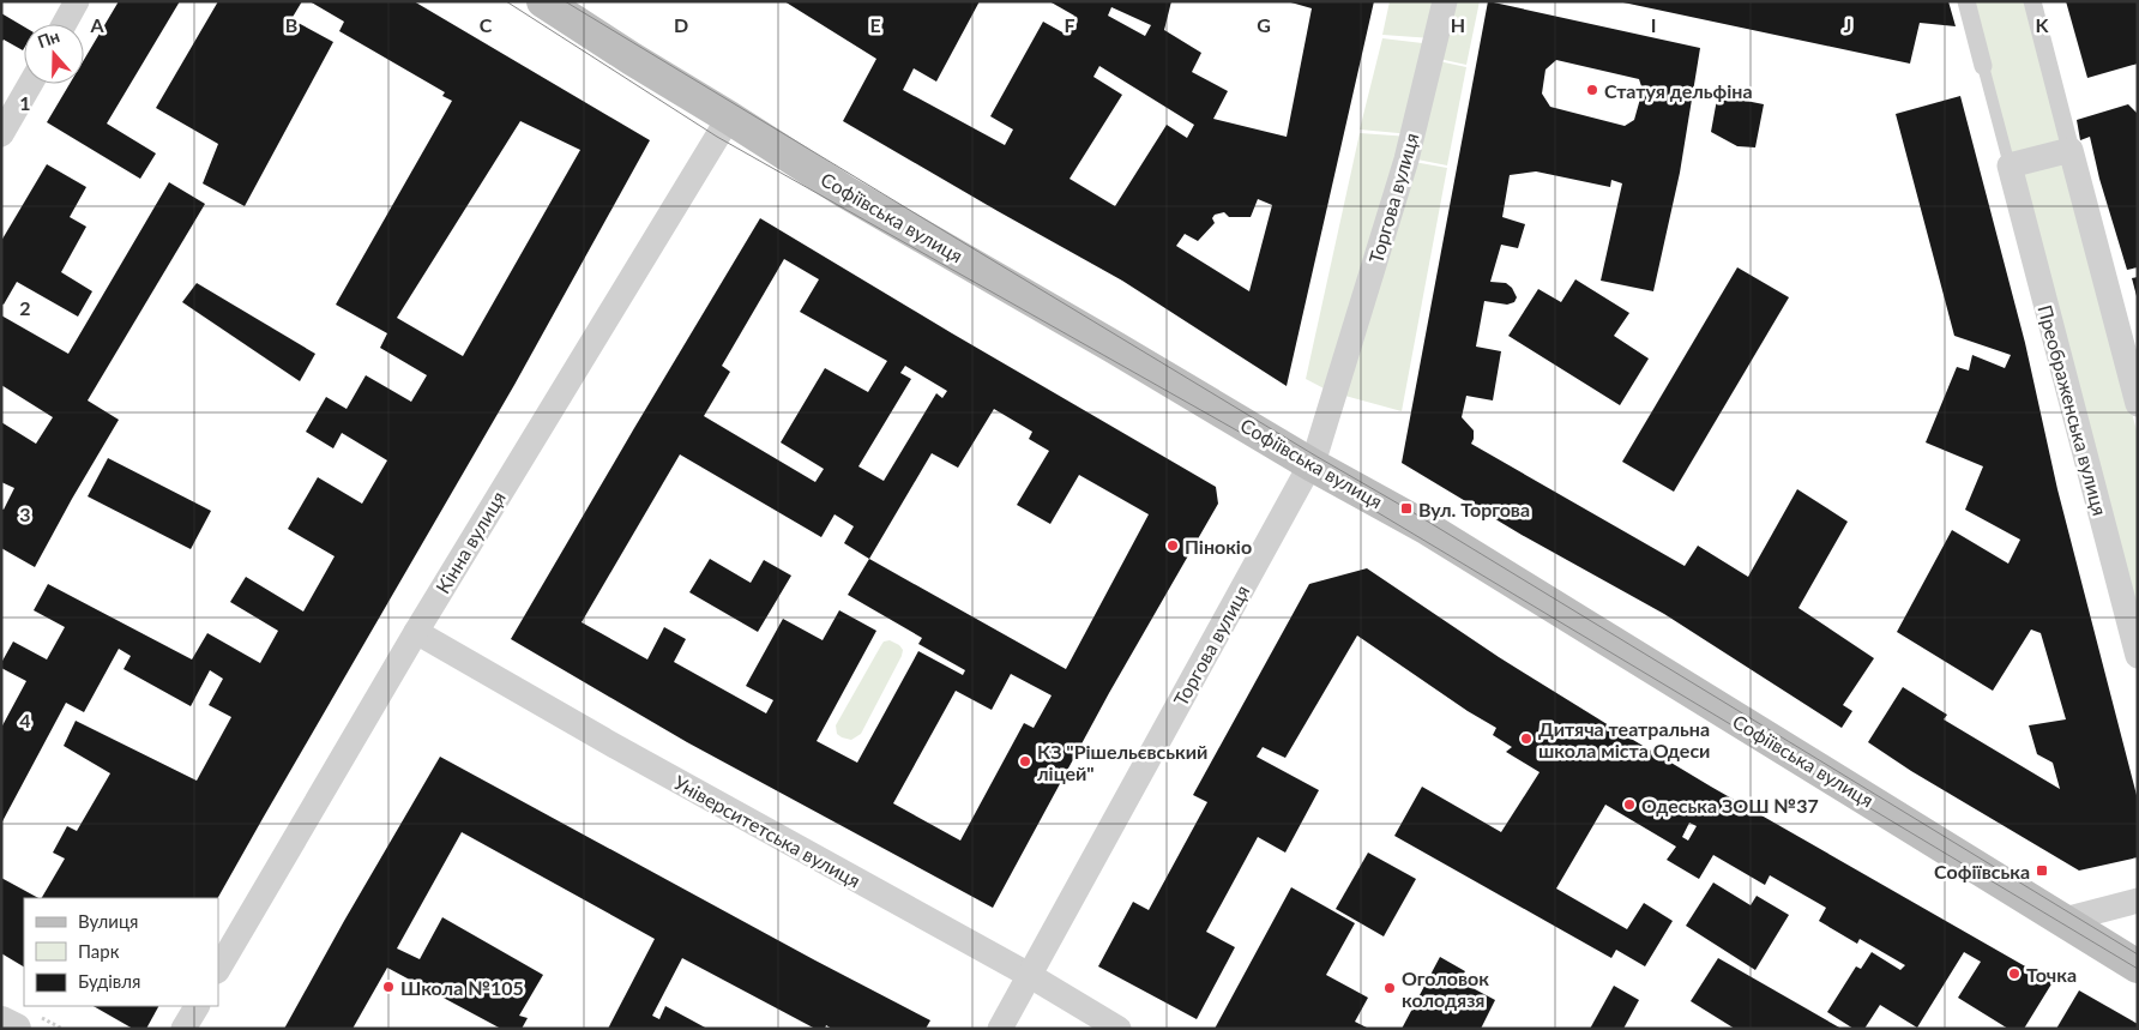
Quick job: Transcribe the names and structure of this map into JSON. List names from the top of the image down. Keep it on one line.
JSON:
{"streets":{"main road":["Софіївська вулиця"],"street":["Торгова вулиця","Преображенська вулиця","Кінна вулиця","Університетська вулиця"]},"crossings":[["Торгова вулиця","Софіївська вулиця"],["Торгова вулиця","Університетська вулиця"],["Софіївська вулиця","Кінна вулиця"],["Кінна вулиця","Університетська вулиця"]],"places":{"other":["Статуя дельфіна","Пінокіо","Дитяча театральна школа міста Одеси","КЗ \"Рішельєвський ліцей\"","Одеська ЗОШ №37","Точка","Школа №105","Оголовок колодязя"],"transit":["Вул. Торгова","Софiïвська"]},"legend":["Вулиця","Парк","Будівля"],"north":"top","grid":{"columns":["A","B","C","D","E","F","G","H","I","J","K"],"rows":["1","2","3","4"]}}
